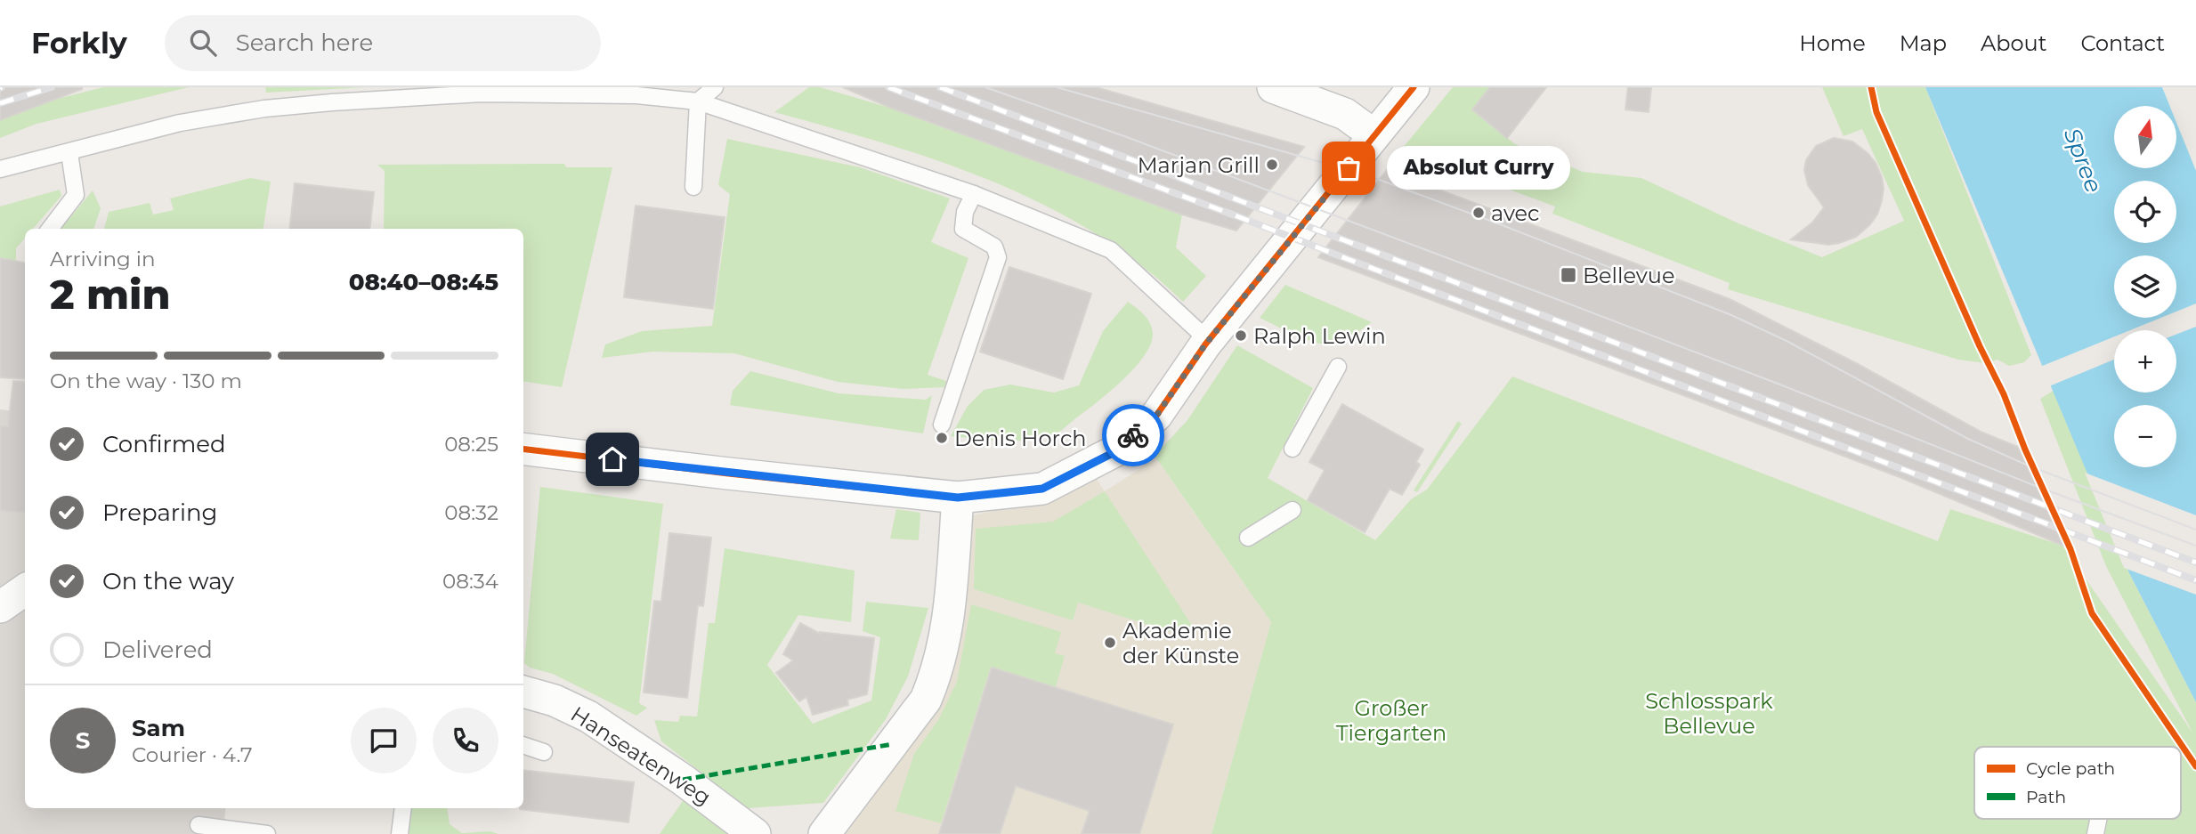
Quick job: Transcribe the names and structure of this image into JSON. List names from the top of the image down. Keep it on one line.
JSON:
{"streets":{"street":["Hanseatenweg"]},"water":["Spree"],"parks":["Schlosspark Bellevue","Großer Tiergarten"],"places":{"other":["Marjan Grill","Absolut Curry","avec","Ralph Lewin","Denis Horch","Akademie der Künste"],"transit":["Bellevue"]},"legend":["Cycle path","Path"],"north":"top","page":{"header":"Forkly","search":"Search here","nav":["Home","Map","About","Contact"],"map_buttons":["+","−"],"bubble":"Absolut Curry","heading":["2 min","Arriving in","08:40–08:45"],"panel":["Sam","Courier · 4.7"],"bar":"On the way · 130 m","list":[["Confirmed","08:25"],["Preparing","08:32"],["On the way","08:34"],"Delivered"],"round":"S"}}
